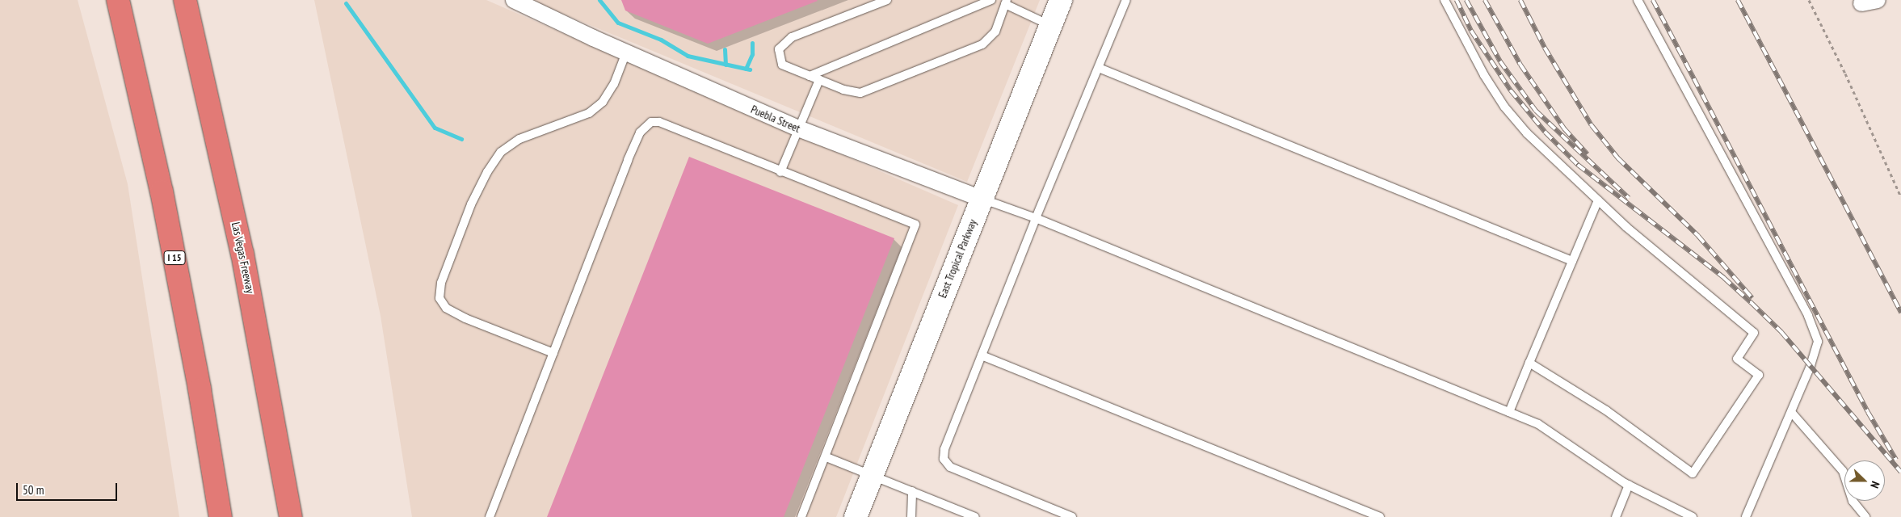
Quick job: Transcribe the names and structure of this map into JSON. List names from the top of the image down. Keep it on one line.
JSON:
{"streets":{"highway":["I 15","Las Vegas Freeway"],"street":["Puebla Street","East Tropical Parkway"]},"crossings":[["Puebla Street","East Tropical Parkway"]],"scale_bar":"50 m","north":"right"}
